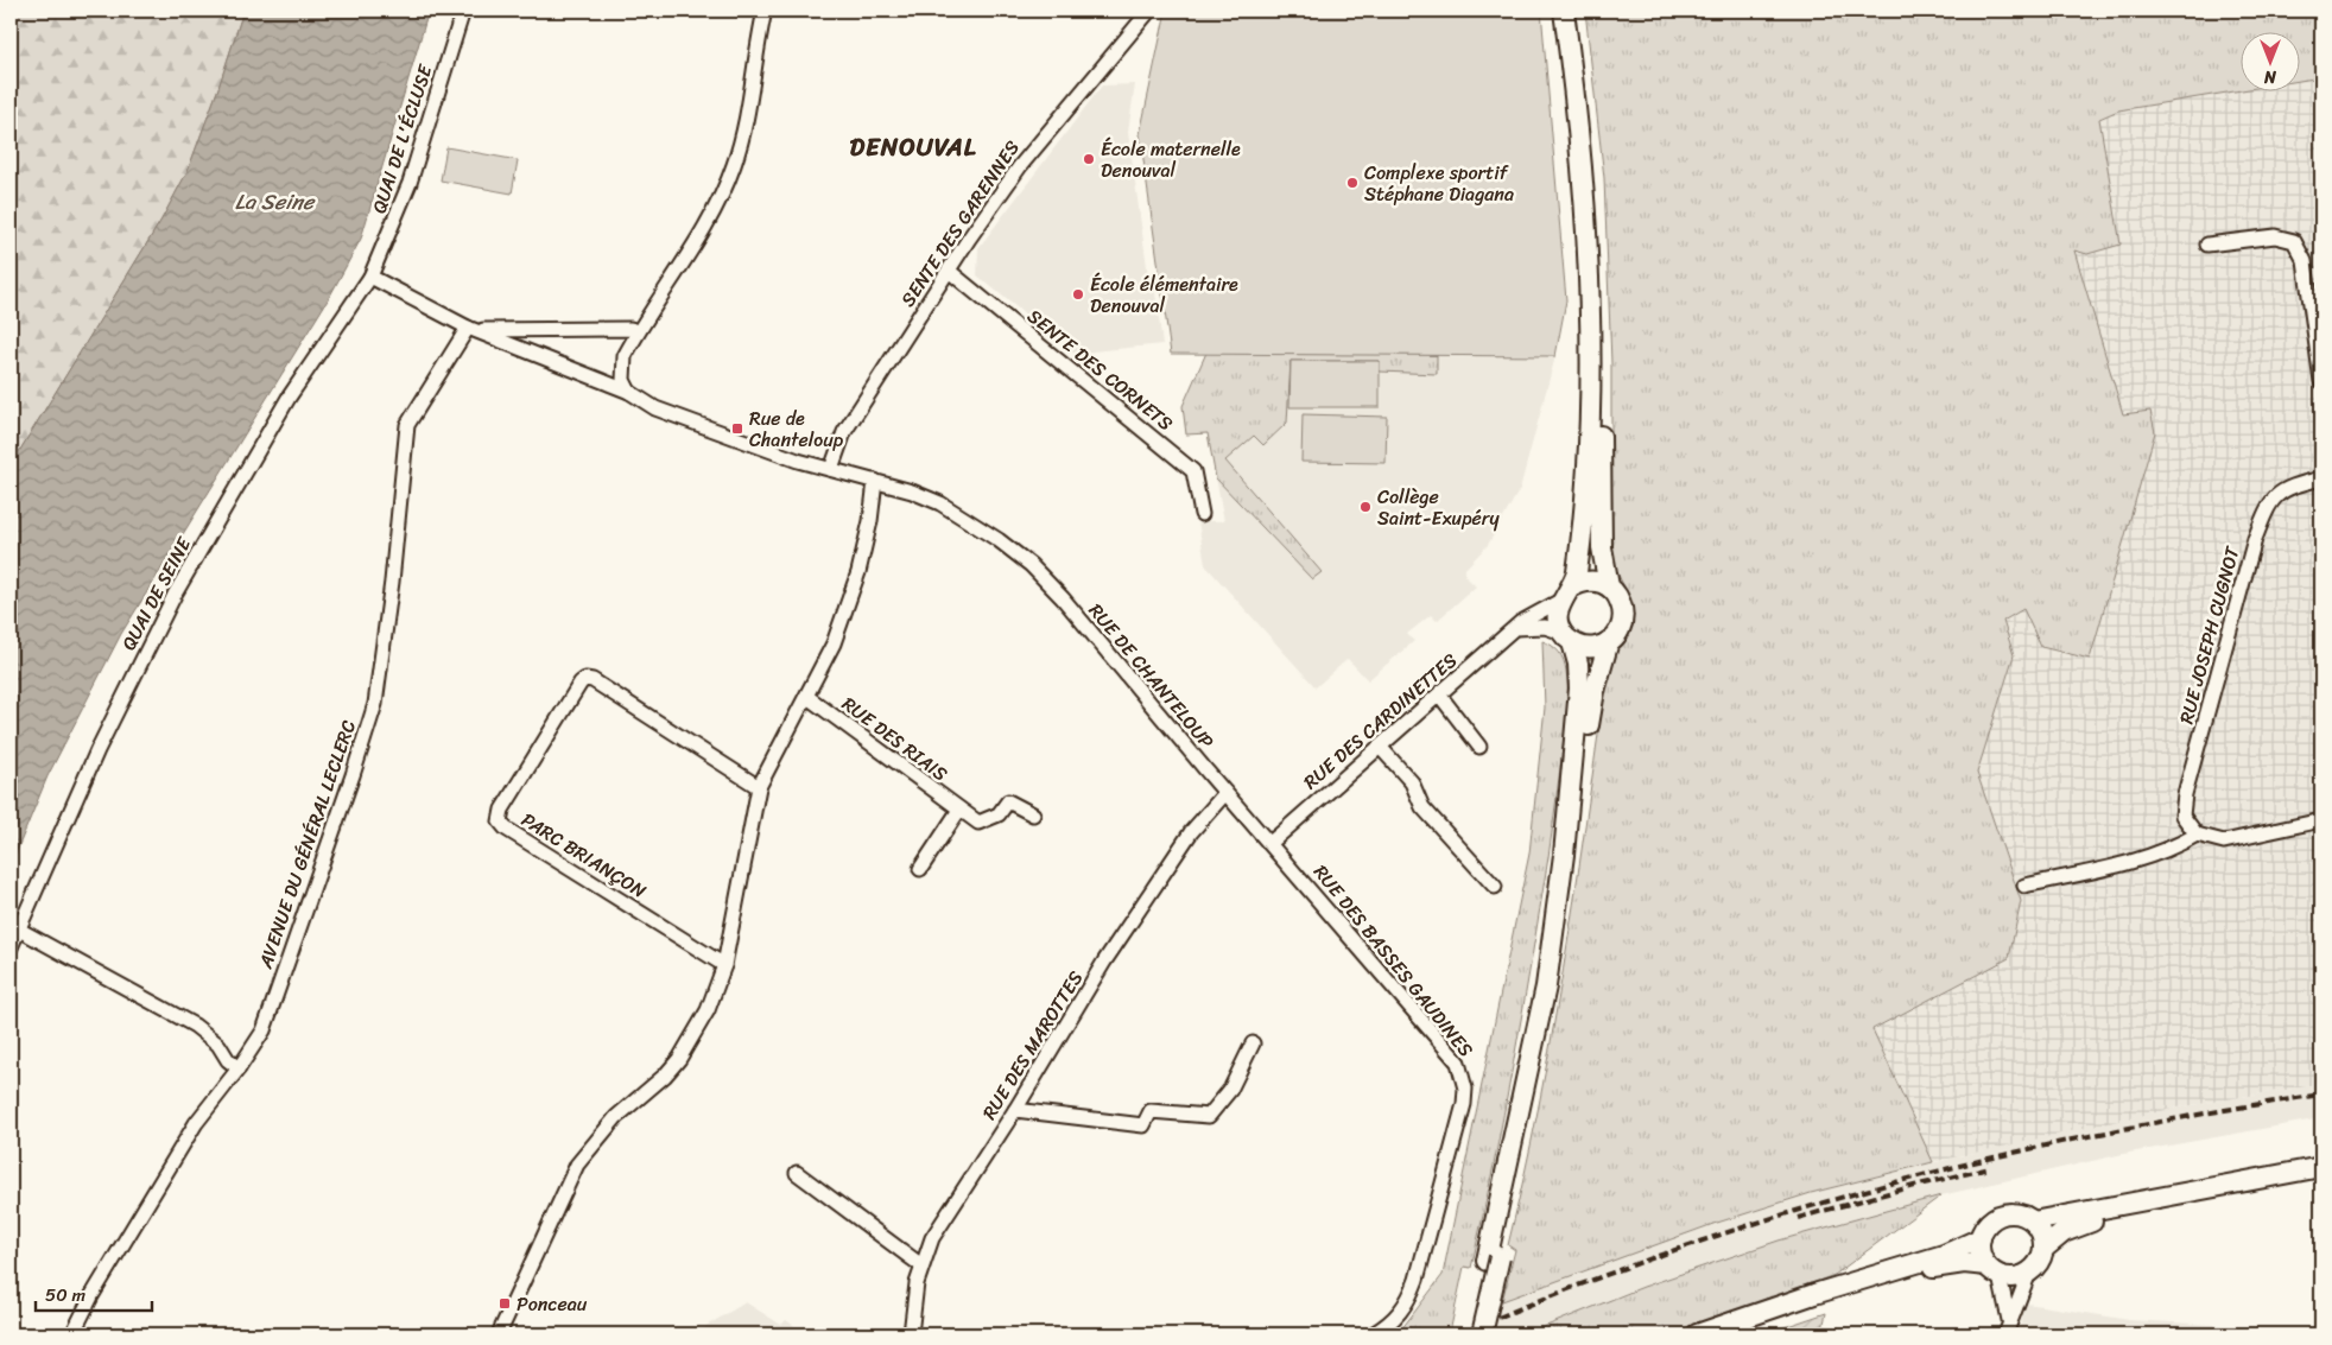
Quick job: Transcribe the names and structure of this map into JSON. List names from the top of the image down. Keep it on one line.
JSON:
{"streets":{"street":["QUAI DE L'ÉCLUSE","SENTE DES GARENNES","SENTE DES CORNETS","QUAI DE SEINE","RUE JOSEPH CUGNOT","RUE DE CHANTELOUP","RUE DES CARDINETTES","RUE DES RIAIS","AVENUE DU GÉNÉRAL LECLERC","PARC BRIANÇON","RUE DES BASSES GAUDINES","RUE DES MAROTTES"]},"crossings":[["QUAI DE L'ÉCLUSE","QUAI DE SEINE"],["QUAI DE L'ÉCLUSE","RUE DE CHANTELOUP"],["SENTE DES GARENNES","SENTE DES CORNETS"],["SENTE DES GARENNES","RUE DE CHANTELOUP"],["QUAI DE SEINE","RUE DE CHANTELOUP"],["RUE DE CHANTELOUP","AVENUE DU GÉNÉRAL LECLERC"],["RUE DE CHANTELOUP","RUE DES BASSES GAUDINES"],["RUE DE CHANTELOUP","RUE DES MAROTTES"],["RUE DES CARDINETTES","RUE DES BASSES GAUDINES"],["RUE DES BASSES GAUDINES","RUE DES MAROTTES"]],"districts":["DENOUVAL"],"water":["La Seine"],"places":{"other":["École maternelle Denouval","Complexe sportif Stéphane Diagana","École élémentaire Denouval","Collège Saint-Exupéry"],"transit":["Rue de Chanteloup","Ponceau"]},"scale_bar":"50 m","north":"bottom"}
